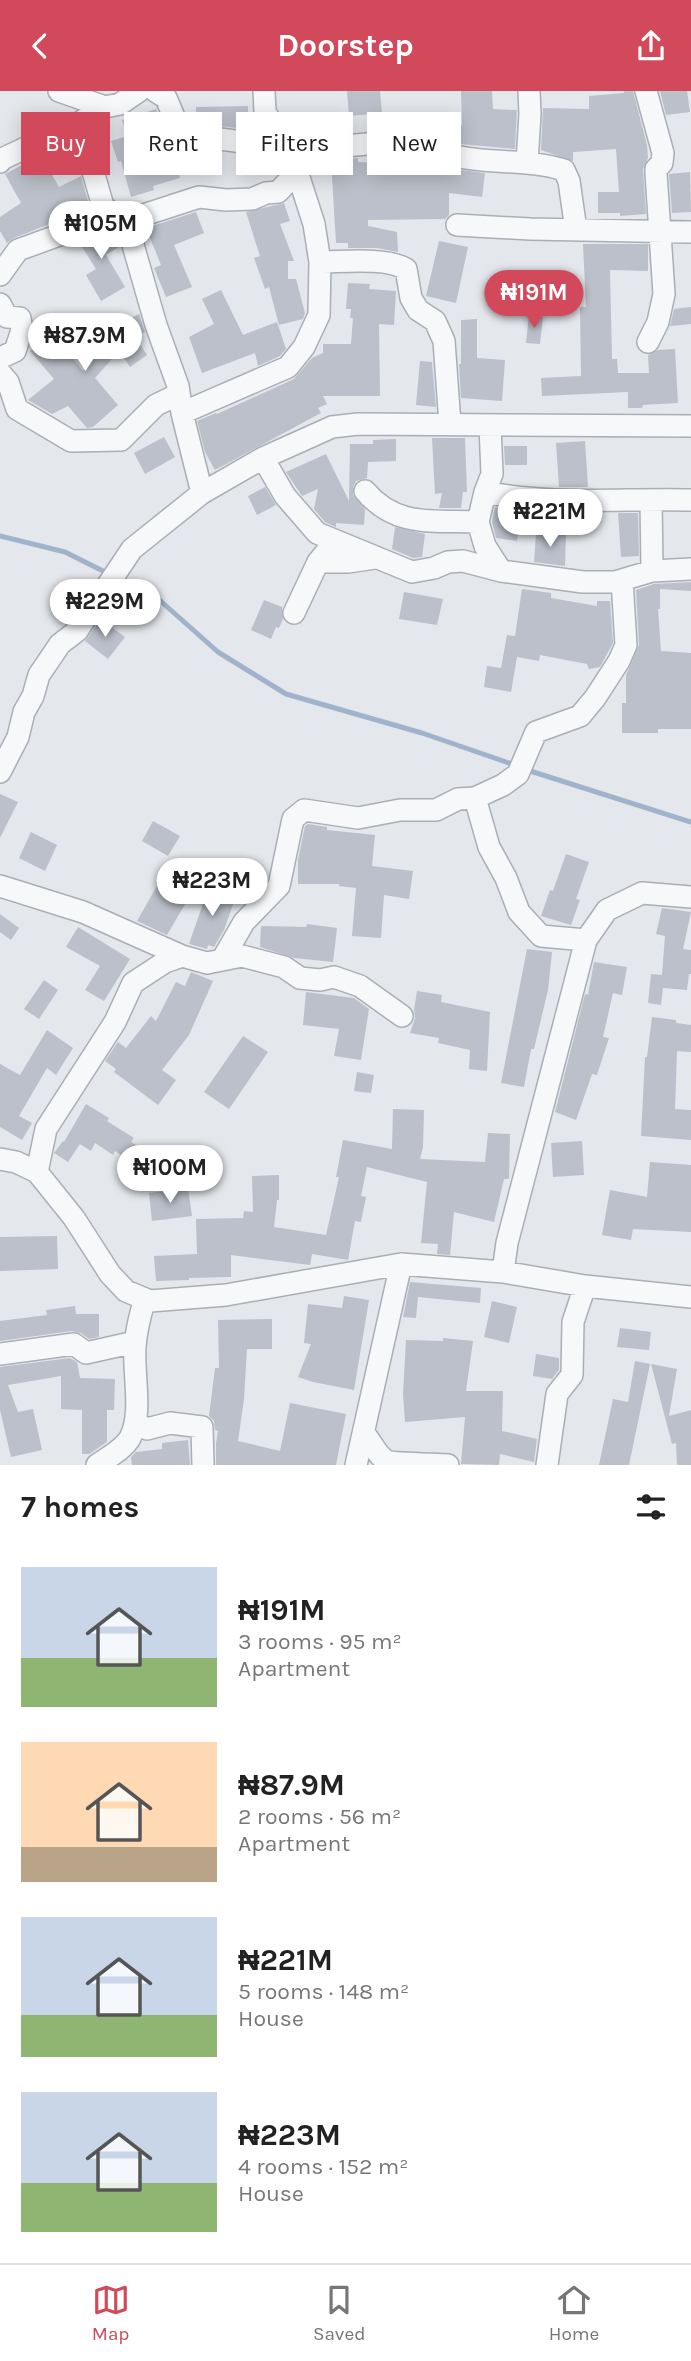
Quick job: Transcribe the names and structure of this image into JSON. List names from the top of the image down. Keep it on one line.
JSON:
{"page":{"header":"Doorstep","chip":["Buy","Rent","Filters","New"],"price":["₦105M","₦191M","₦87.9M","₦221M","₦229M","₦223M","₦100M"],"heading":"7 homes","list":[{"name":"₦191M","note":"3 rooms · 95 m² · Apartment"},{"name":"₦87.9M","note":"2 rooms · 56 m² · Apartment"},{"name":"₦221M","note":"5 rooms · 148 m² · House"},{"name":"₦223M","note":"4 rooms · 152 m² · House"}],"tabs":["Map","Saved","Home"]}}
